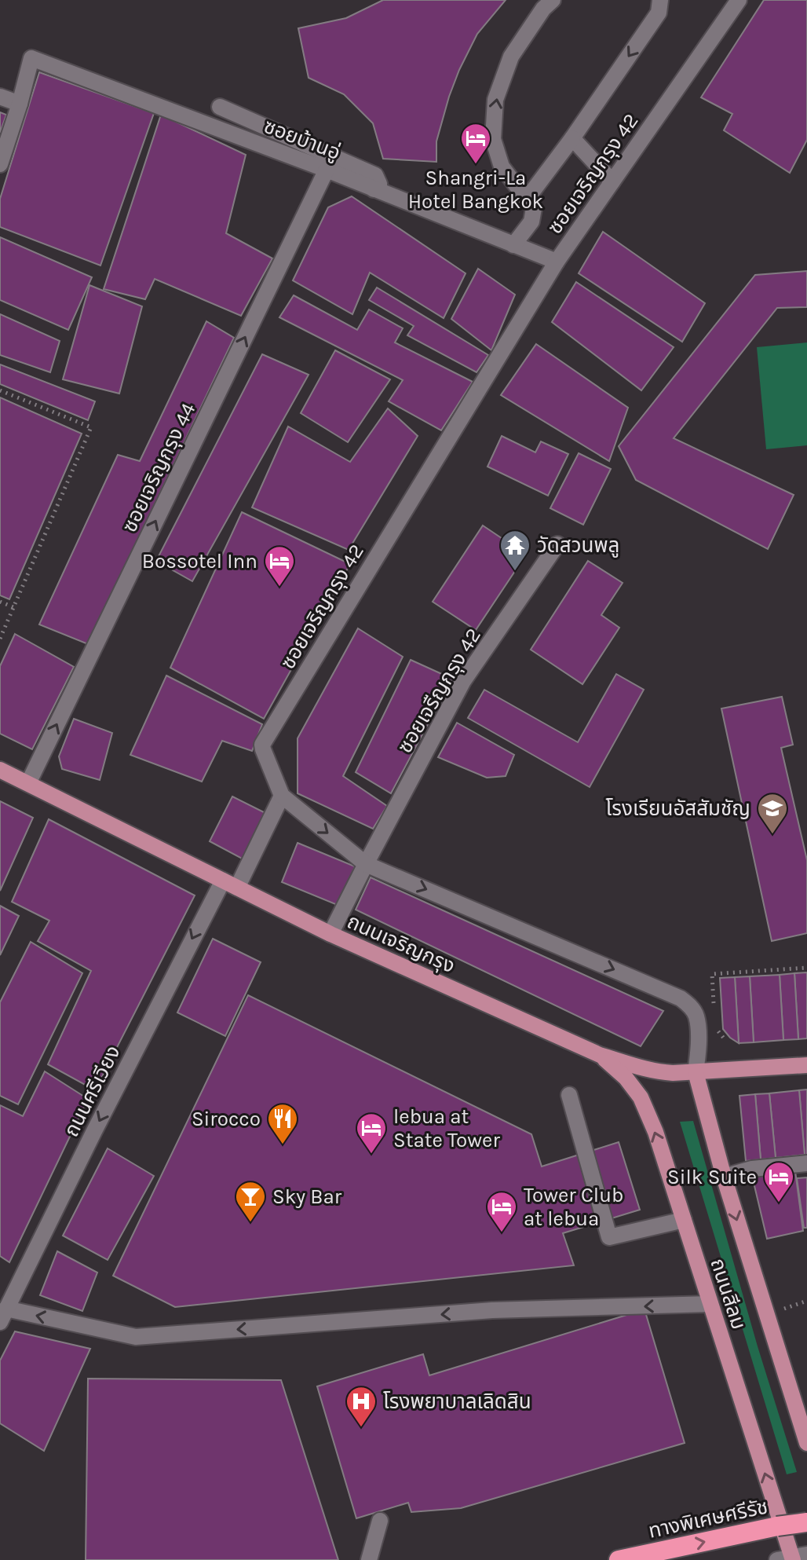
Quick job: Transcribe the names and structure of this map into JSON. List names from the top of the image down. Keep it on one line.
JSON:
{"streets":{"highway":["ทางพิเศษศรีรัช"],"main road":["ถนนเจริญกรุง","ถนนสีลม"],"street":["ซอยบ้านอู่","ซอยเจริญกรุง 42","ซอยเจริญกรุง 44","ซอยเจรืญกรุง 42","ถนนศรีเวียง"]},"crossings":[["ซอยบ้านอู่","ซอยเจริญกรุง 42"],["ซอยบ้านอู่","ซอยเจริญกรุง 44"],["ซอยเจริญกรุง 42","ซอยเจรืญกรุง 42"],["ซอยเจริญกรุง 42","ถนนเจริญกรุง"],["ซอยเจริญกรุง 42","ถนนศรีเวียง"],["ซอยเจริญกรุง 42","ถนนสีลม"],["ซอยเจริญกรุง 44","ถนนเจริญกรุง"],["ซอยเจรืญกรุง 42","ถนนเจริญกรุง"],["ถนนเจริญกรุง","ถนนศรีเวียง"],["ถนนเจริญกรุง","ถนนสีลม"]],"one_way":["ซอยเจริญกรุง 44","ถนนศรีเวียง","ทางพิเศษศรีรัช"],"places":{"hotel":["Shangri-La Hotel Bangkok","Bossotel Inn","lebua at State Tower","Silk Suite","Tower Club at lebua"],"temple":["วัดสวนพลู"],"school or university":["โรงเรียนอัสสัมชัญ"],"restaurant":["Sirocco"],"bar":["Sky Bar"],"hospital":["โรงพยาบาลเลิดสิน"]}}
